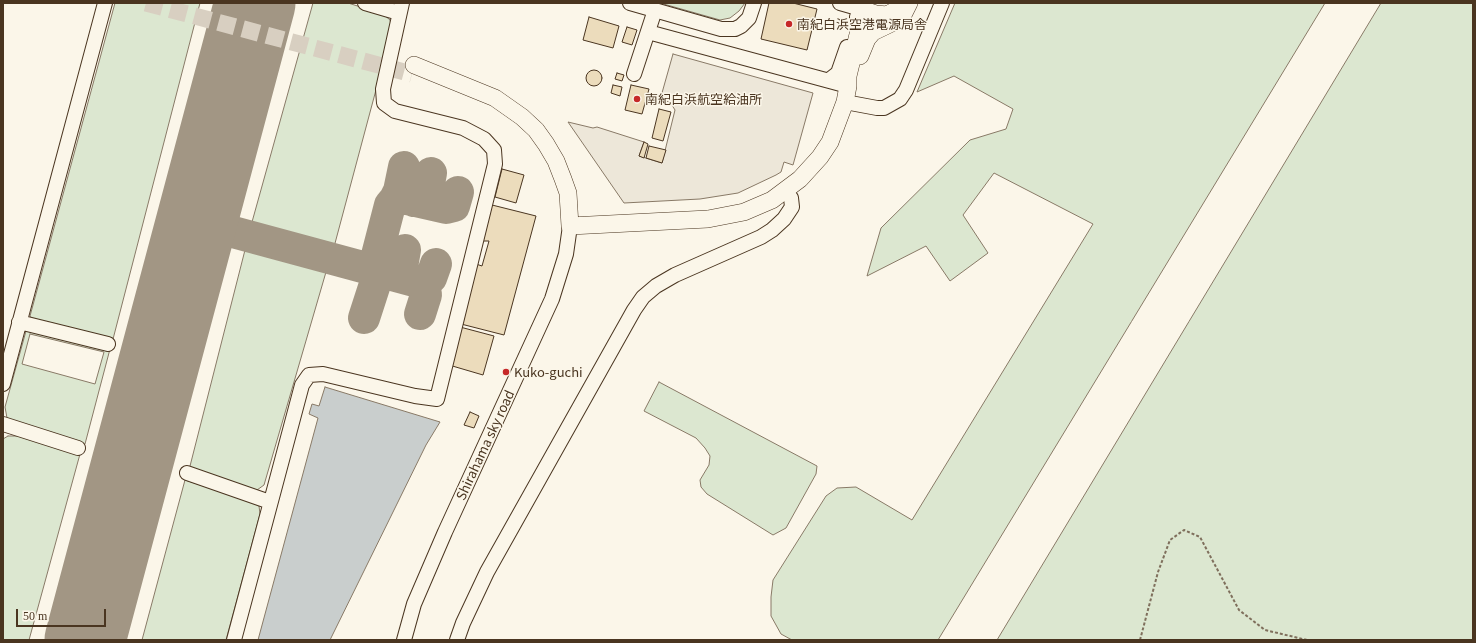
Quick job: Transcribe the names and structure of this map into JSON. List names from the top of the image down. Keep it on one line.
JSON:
{"streets":{"street":["Shirahama sky road"]},"places":["南紀白浜空港電源局舎","南紀白浜航空給油所","Kuko-guchi"],"scale_bar":"50 m"}
